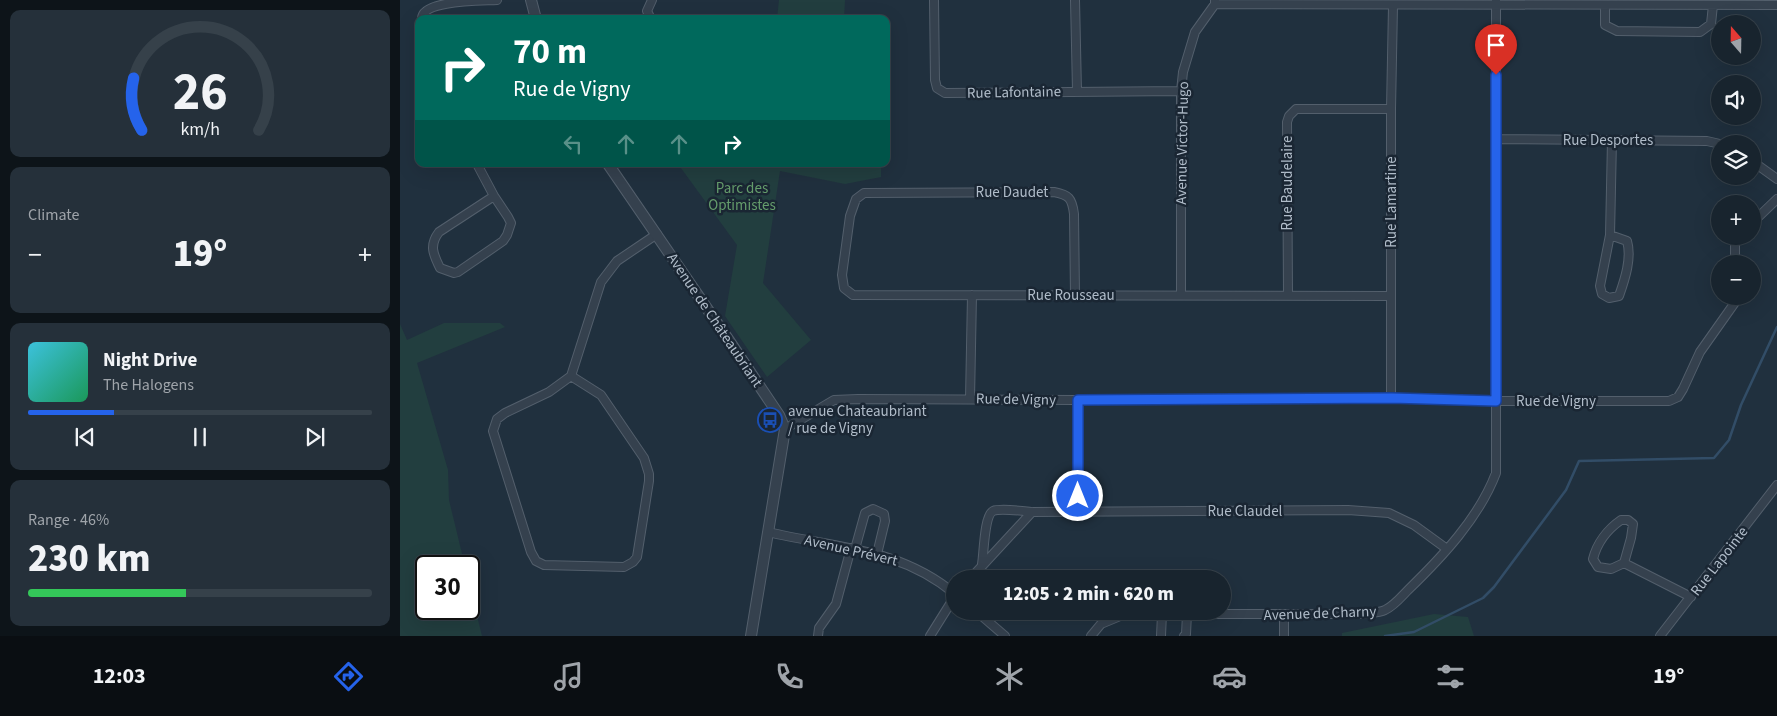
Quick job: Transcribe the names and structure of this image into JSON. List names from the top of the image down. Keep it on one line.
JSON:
{"streets":{"street":["Rue Lafontaine","Rue Desportes","Avenue Victor-Hugo","Rue Baudelaire","Rue Daudet","Rue Lamartine","Rue Rousseau","Avenue de Châteaubriant","Rue de Vigny","Rue Claudel","Avenue Prévert","Rue Lapointe","Avenue de Charny"]},"crossings":[["Rue Lafontaine","Avenue Victor-Hugo"],["Rue Desportes","Avenue de Charny"],["Avenue Victor-Hugo","Rue Rousseau"],["Rue Baudelaire","Rue Lamartine"],["Rue Baudelaire","Rue Rousseau"],["Rue Daudet","Rue Rousseau"],["Rue Lamartine","Rue Rousseau"],["Rue Lamartine","Rue de Vigny"],["Avenue de Châteaubriant","Rue de Vigny"],["Rue de Vigny","Avenue de Charny"],["Rue Claudel","Avenue de Charny"]],"parks":["Parc des Optimistes"],"places":{"bus stop":["avenue Chateaubriant / rue de Vigny"]},"north":"top","page":{"map_buttons":["+","−"],"turn":["70 m","Rue de Vigny"],"tile":["Climate",["Range · 46%","230 km"]],"heat":["−","19°","+"],"song":["Night Drive","The Halogens"],"limit":"30","trip":"12:05 · 2 min · 620 m","tabs":["12:03","19°"],"gauge":["26","km/h"]}}
